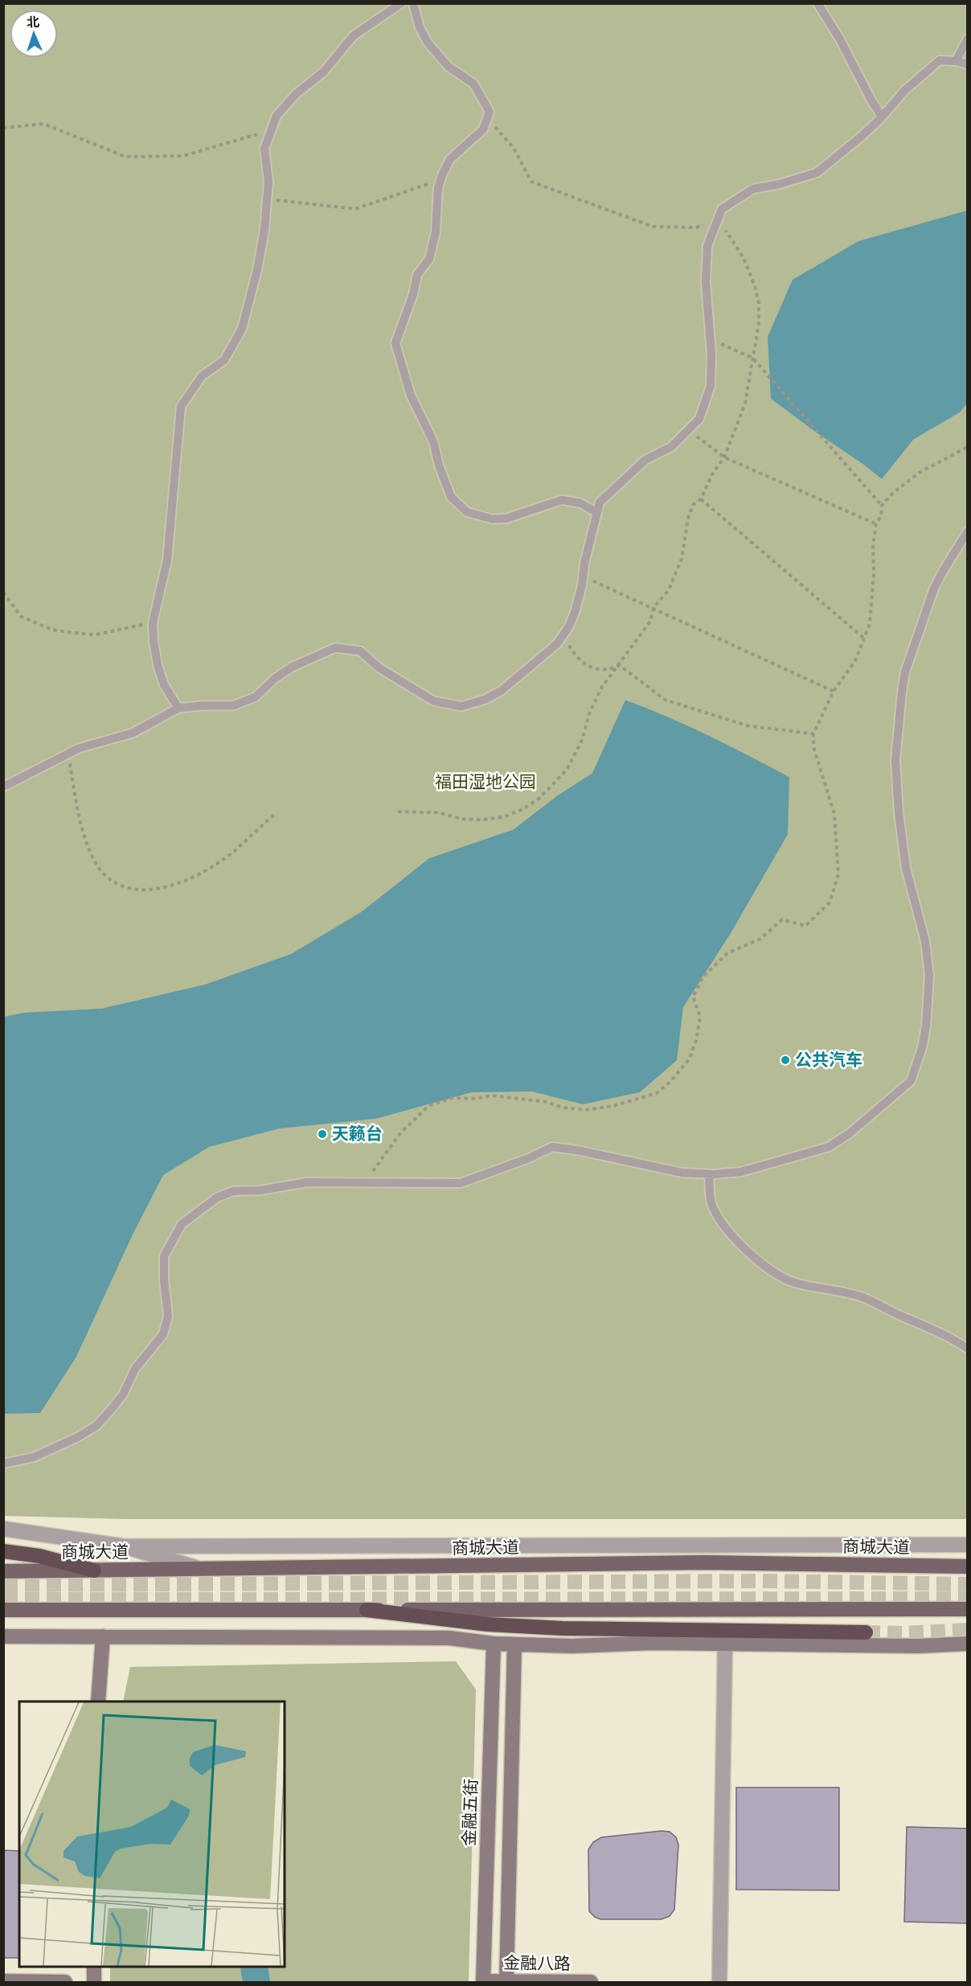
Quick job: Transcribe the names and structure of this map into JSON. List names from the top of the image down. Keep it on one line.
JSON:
{"streets":{"main road":["商城大道"],"street":["金融五街","金融八路"]},"crossings":[["金融五街","金融八路"]],"parks":["福田湿地公园"],"places":["公共汽车","天籁台"],"north":"top"}
